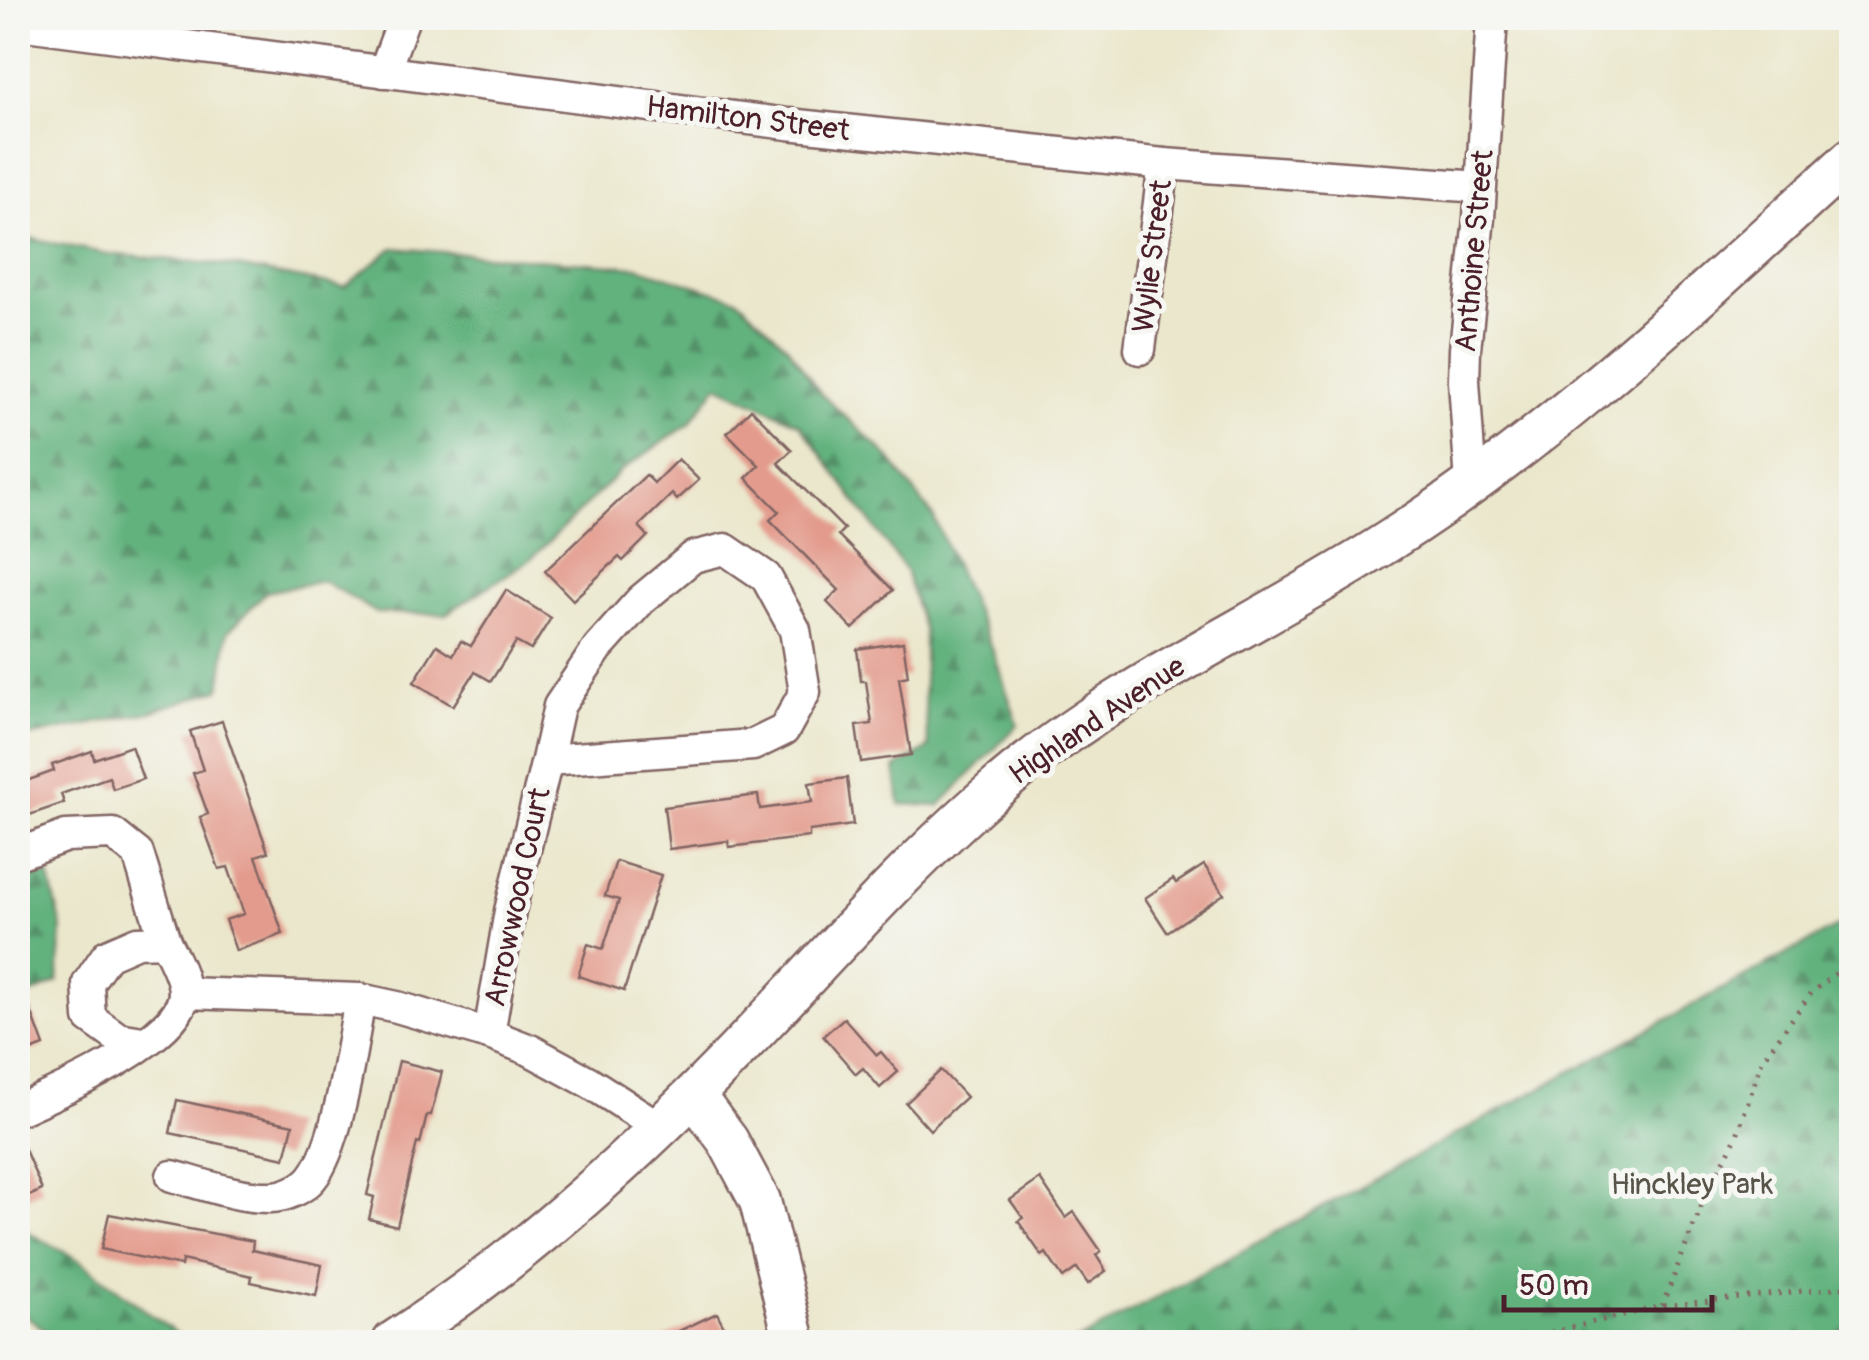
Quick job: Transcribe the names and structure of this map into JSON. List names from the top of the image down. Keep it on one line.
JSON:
{"streets":{"street":["Hamilton Street","Anthoine Street","Wylie Street","Highland Avenue","Arrowwood Court"]},"crossings":[["Hamilton Street","Anthoine Street"],["Hamilton Street","Wylie Street"],["Anthoine Street","Highland Avenue"]],"parks":["Hinckley Park"],"scale_bar":"50 m"}
